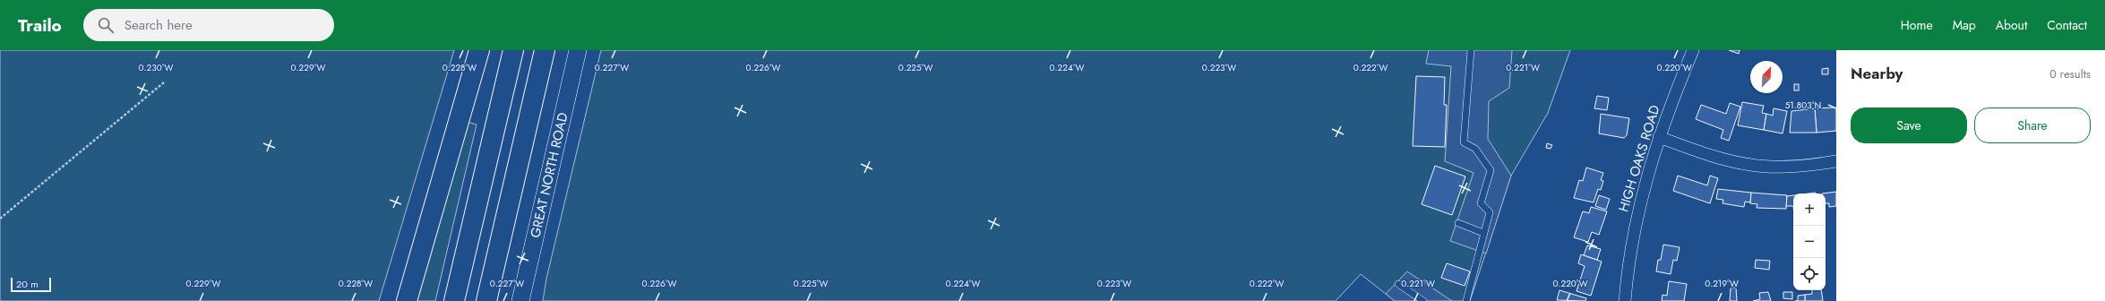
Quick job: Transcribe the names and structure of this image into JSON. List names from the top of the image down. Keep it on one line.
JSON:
{"streets":{"main road":["GREAT NORTH ROAD"],"street":["HIGH OAKS ROAD"]},"scale_bar":"20 m","north":"top right","page":{"header":"Trailo","search":"Search here","nav":["Home","Map","About","Contact"],"heading":["Nearby","0 results"],"buttons":["Save","Share"],"map_buttons":["+","−"],"scale":"20 m"},"coordinates":["0.230°W","0.227°W","0.226°W","0.225°W","0.224°W","0.223°W","0.222°W","0.221°W","0.220°W","0.229°W","0.228°W","51.803°N","0.219°W"]}
